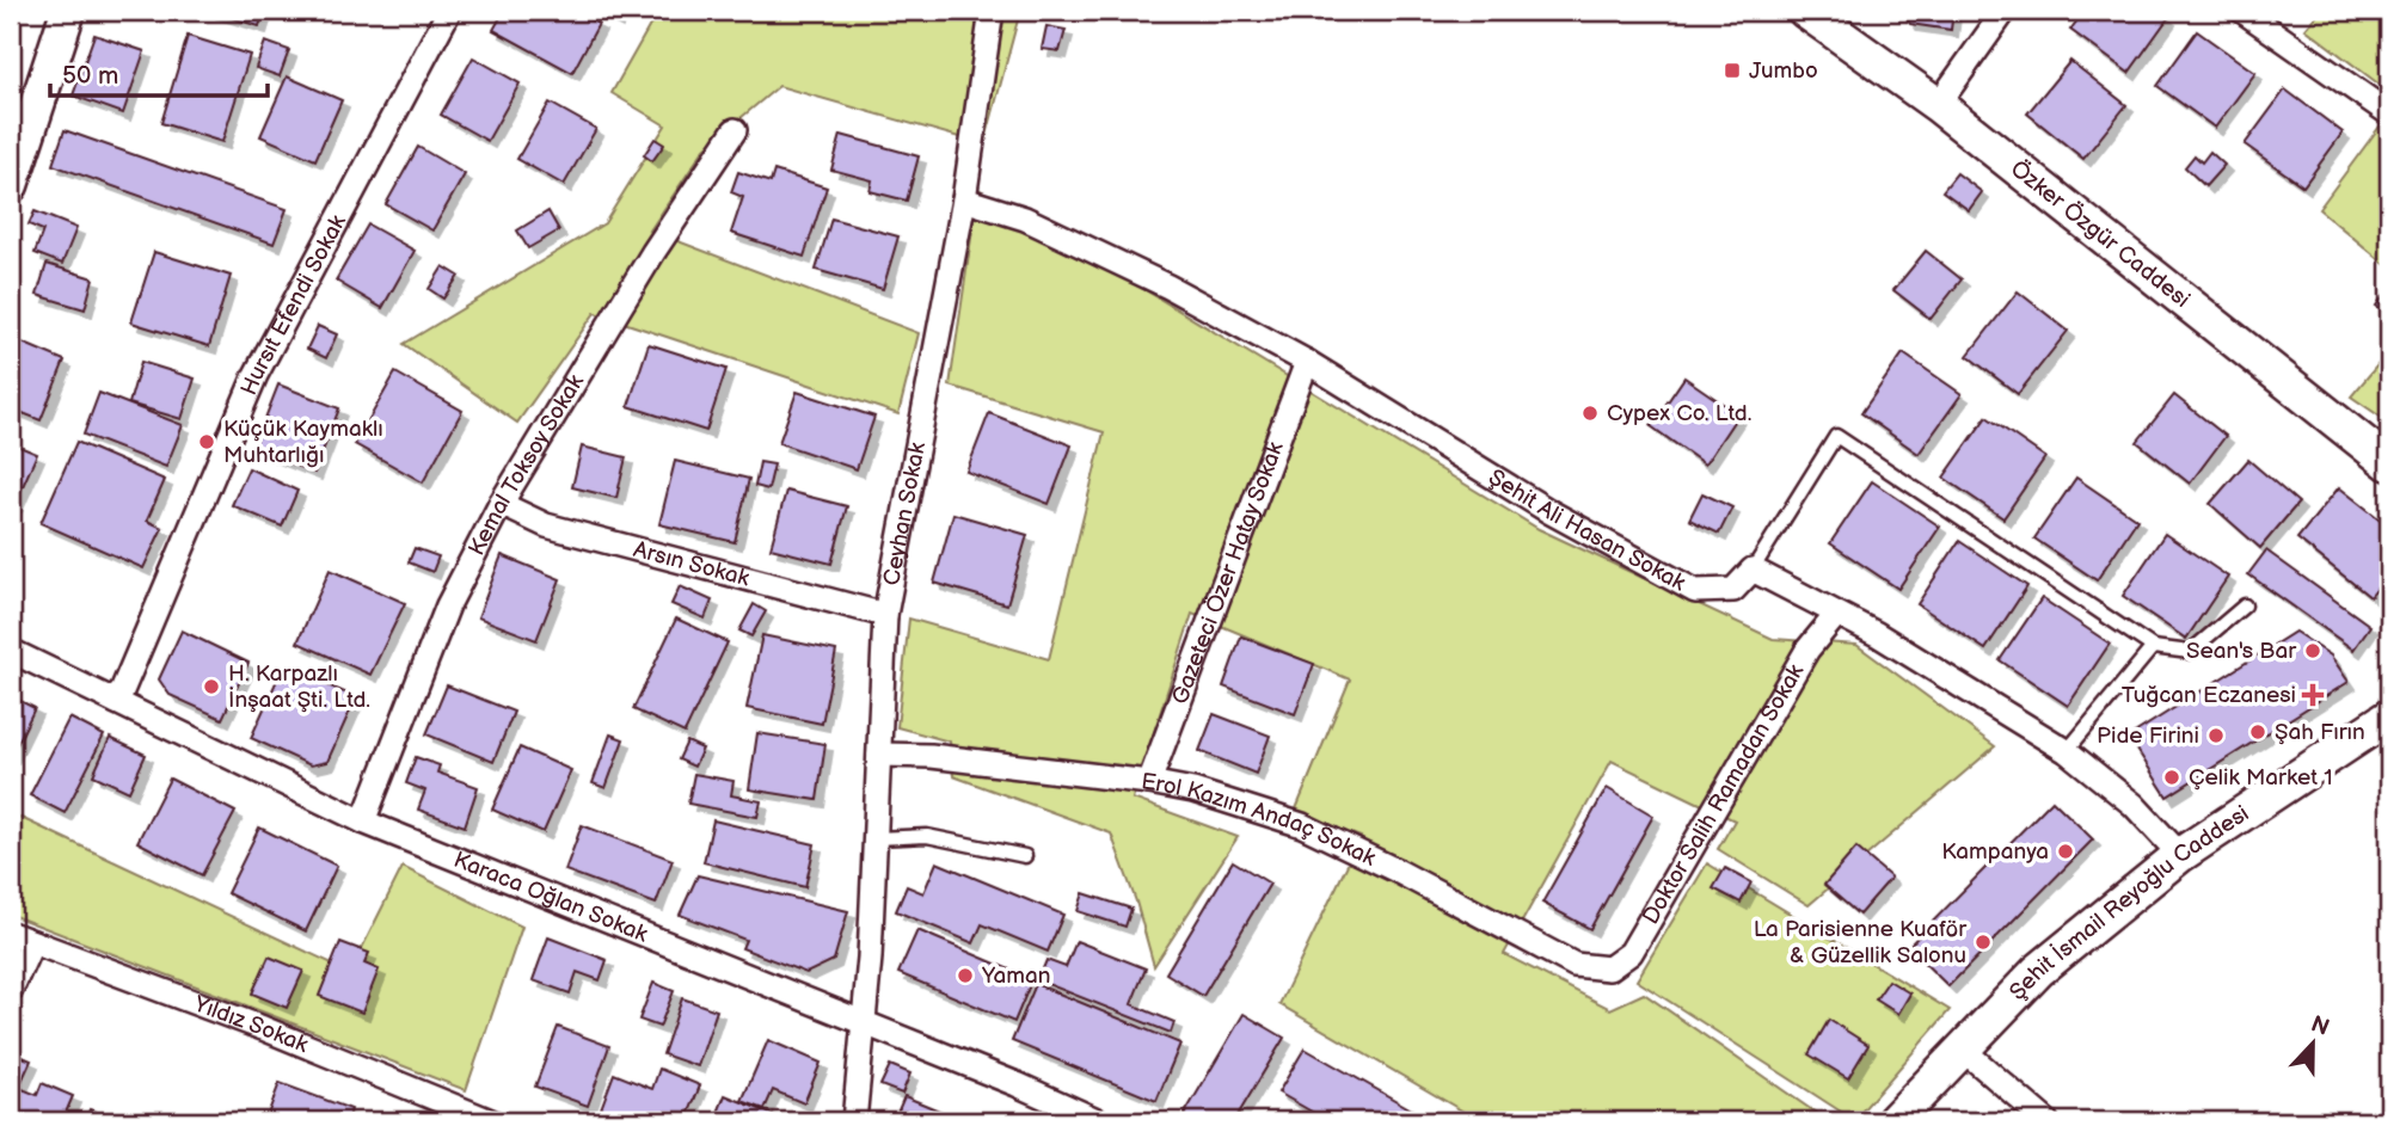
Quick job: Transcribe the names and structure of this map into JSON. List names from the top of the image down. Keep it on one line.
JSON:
{"streets":{"street":["Özker Özgür Caddesi","Hursıt Efendi Sokak","Kemal Toksoy Sokak","Ceyhan Sokak","Şehit Ali Hasan Sokak","Arsın Sokak","Gazeteci Özer Hatay Sokak","Doktor Salih Ramadan Sokak","Erol Kazım Andaç Sokak","Karaca Oğlan Sokak","Şehit İsmail Reyoğlu Caddesi","Yıldız Sokak"]},"crossings":[["Hursıt Efendi Sokak","Karaca Oğlan Sokak"],["Kemal Toksoy Sokak","Arsın Sokak"],["Kemal Toksoy Sokak","Karaca Oğlan Sokak"],["Ceyhan Sokak","Şehit Ali Hasan Sokak"],["Ceyhan Sokak","Arsın Sokak"],["Ceyhan Sokak","Erol Kazım Andaç Sokak"],["Ceyhan Sokak","Karaca Oğlan Sokak"],["Şehit Ali Hasan Sokak","Gazeteci Özer Hatay Sokak"],["Gazeteci Özer Hatay Sokak","Erol Kazım Andaç Sokak"],["Doktor Salih Ramadan Sokak","Erol Kazım Andaç Sokak"]],"places":{"transit":["Jumbo"],"other":["Cypex Co. Ltd.","Küçük Kaymaklı Muhtarlığı","Sean's Bar","H. Karpazlı İnşaat Şti. Ltd.","Şah Fırın","Pide Firini","Çelik Market 1","Kampanya","La Parisienne Kuaför & Güzellik Salonu","Yaman"],"health":["Tuğcan Eczanesi"]},"scale_bar":"50 m","north":"top"}
